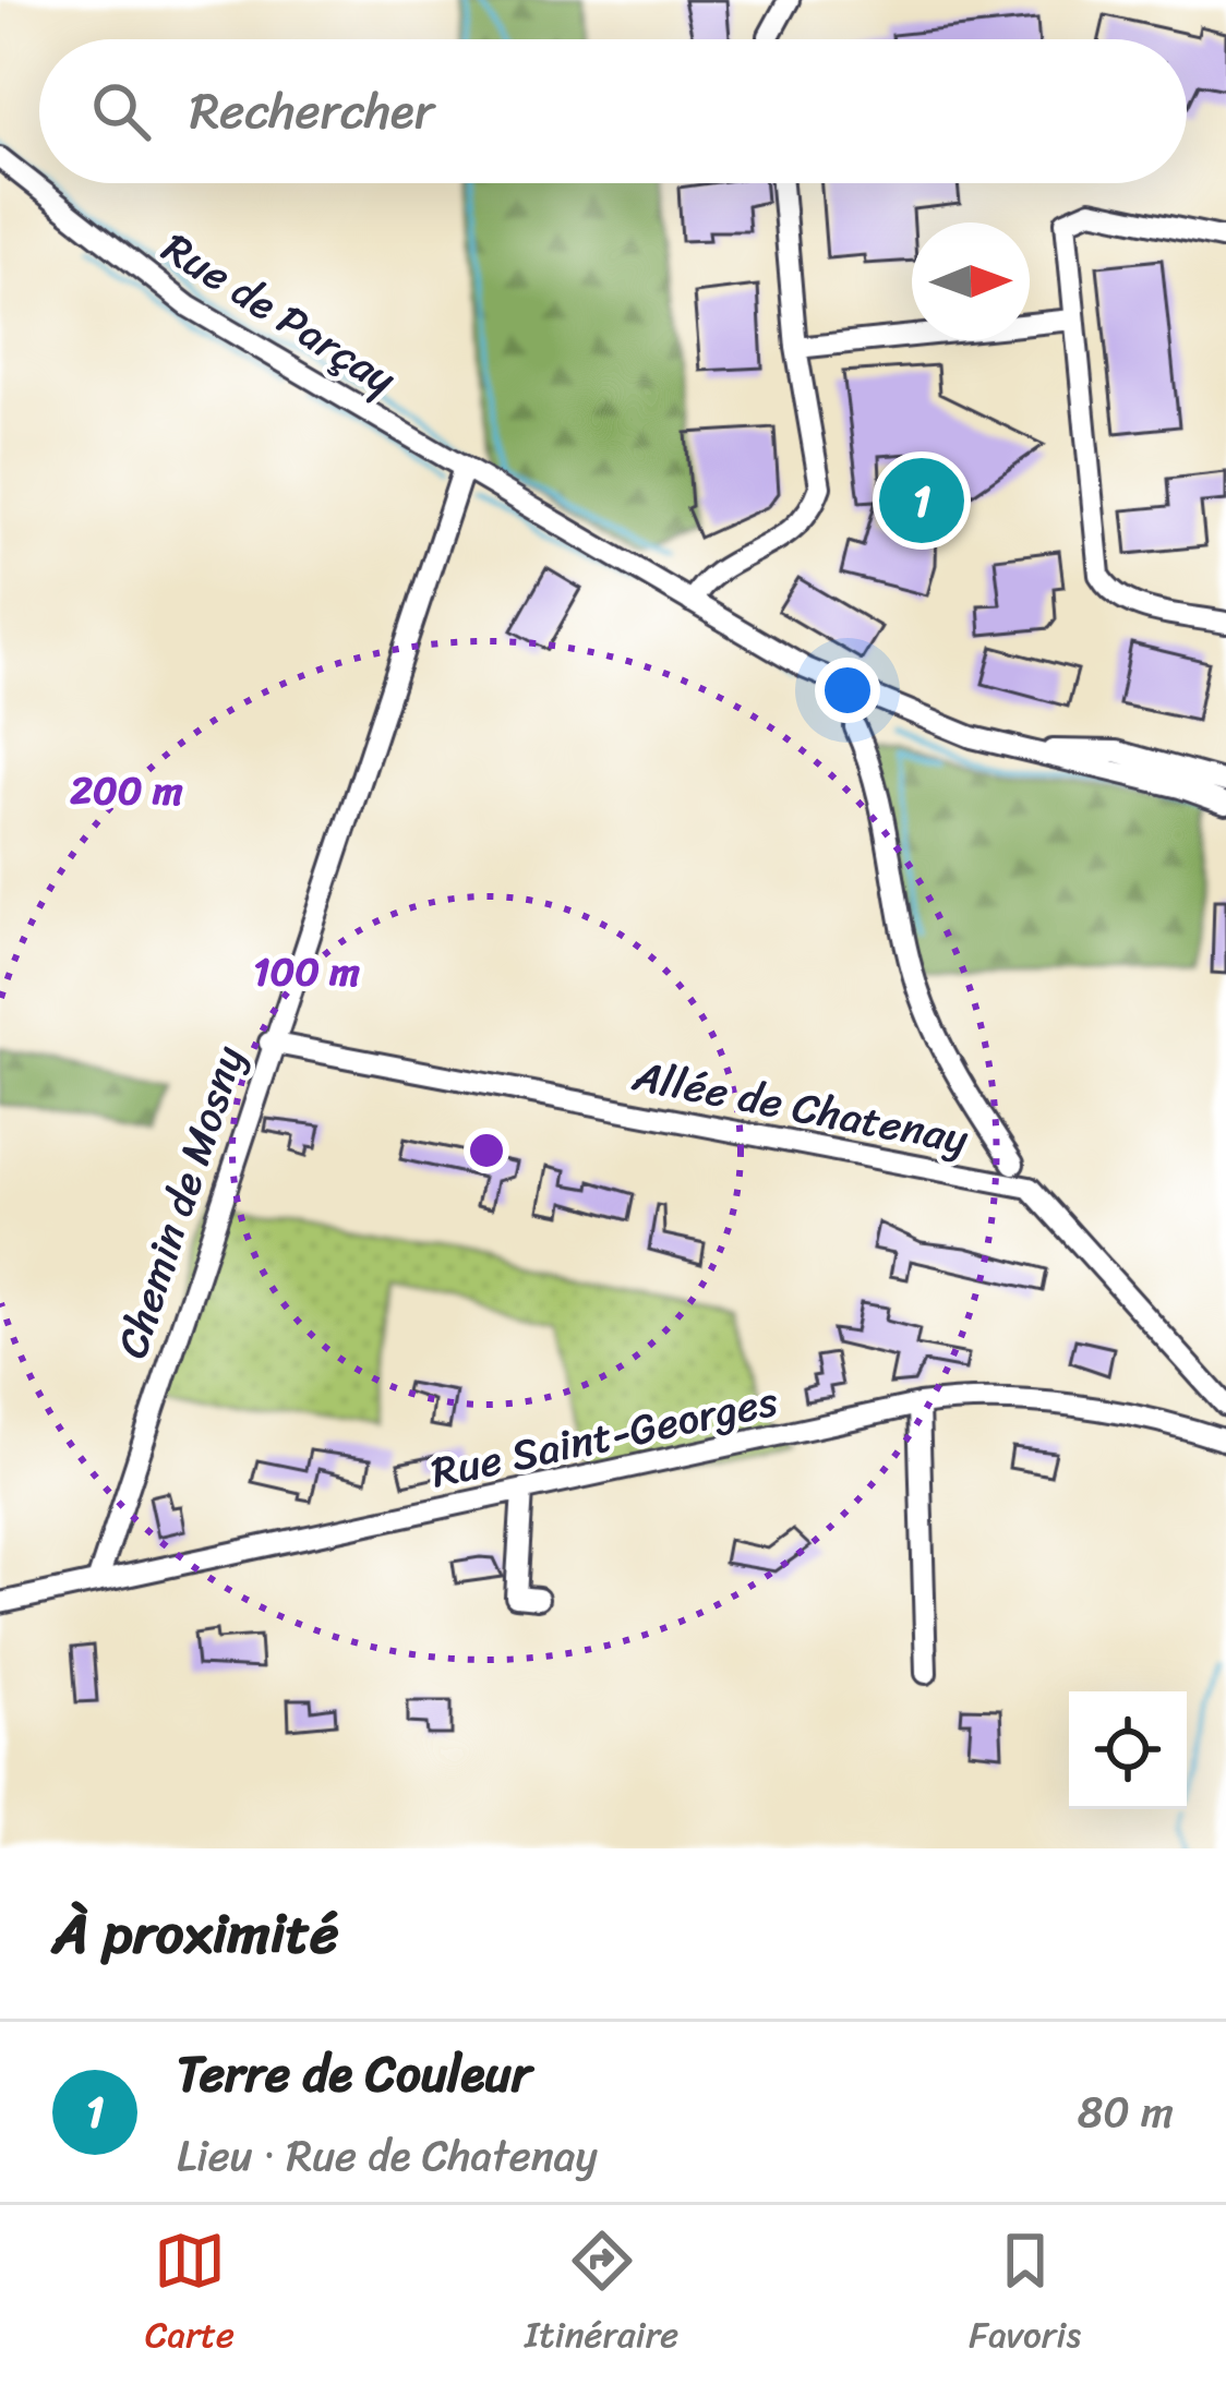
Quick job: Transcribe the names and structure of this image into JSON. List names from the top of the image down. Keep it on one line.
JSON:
{"streets":{"street":["Rue de Parçay","Allée de Chatenay","Chemin de Mosny","Rue Saint-Georges"]},"crossings":[["Rue de Parçay","Chemin de Mosny"],["Allée de Chatenay","Chemin de Mosny"],["Chemin de Mosny","Rue Saint-Georges"]],"north":"right","page":{"search":"Rechercher","pins":"1","heading":"À proximité","list":[{"mark":"1","name":"Terre de Couleur","note":"Lieu · Rue de Chatenay","value":"80 m"}],"nav":["Carte","Itinéraire","Favoris"]},"rings":["200 m","100 m"]}
